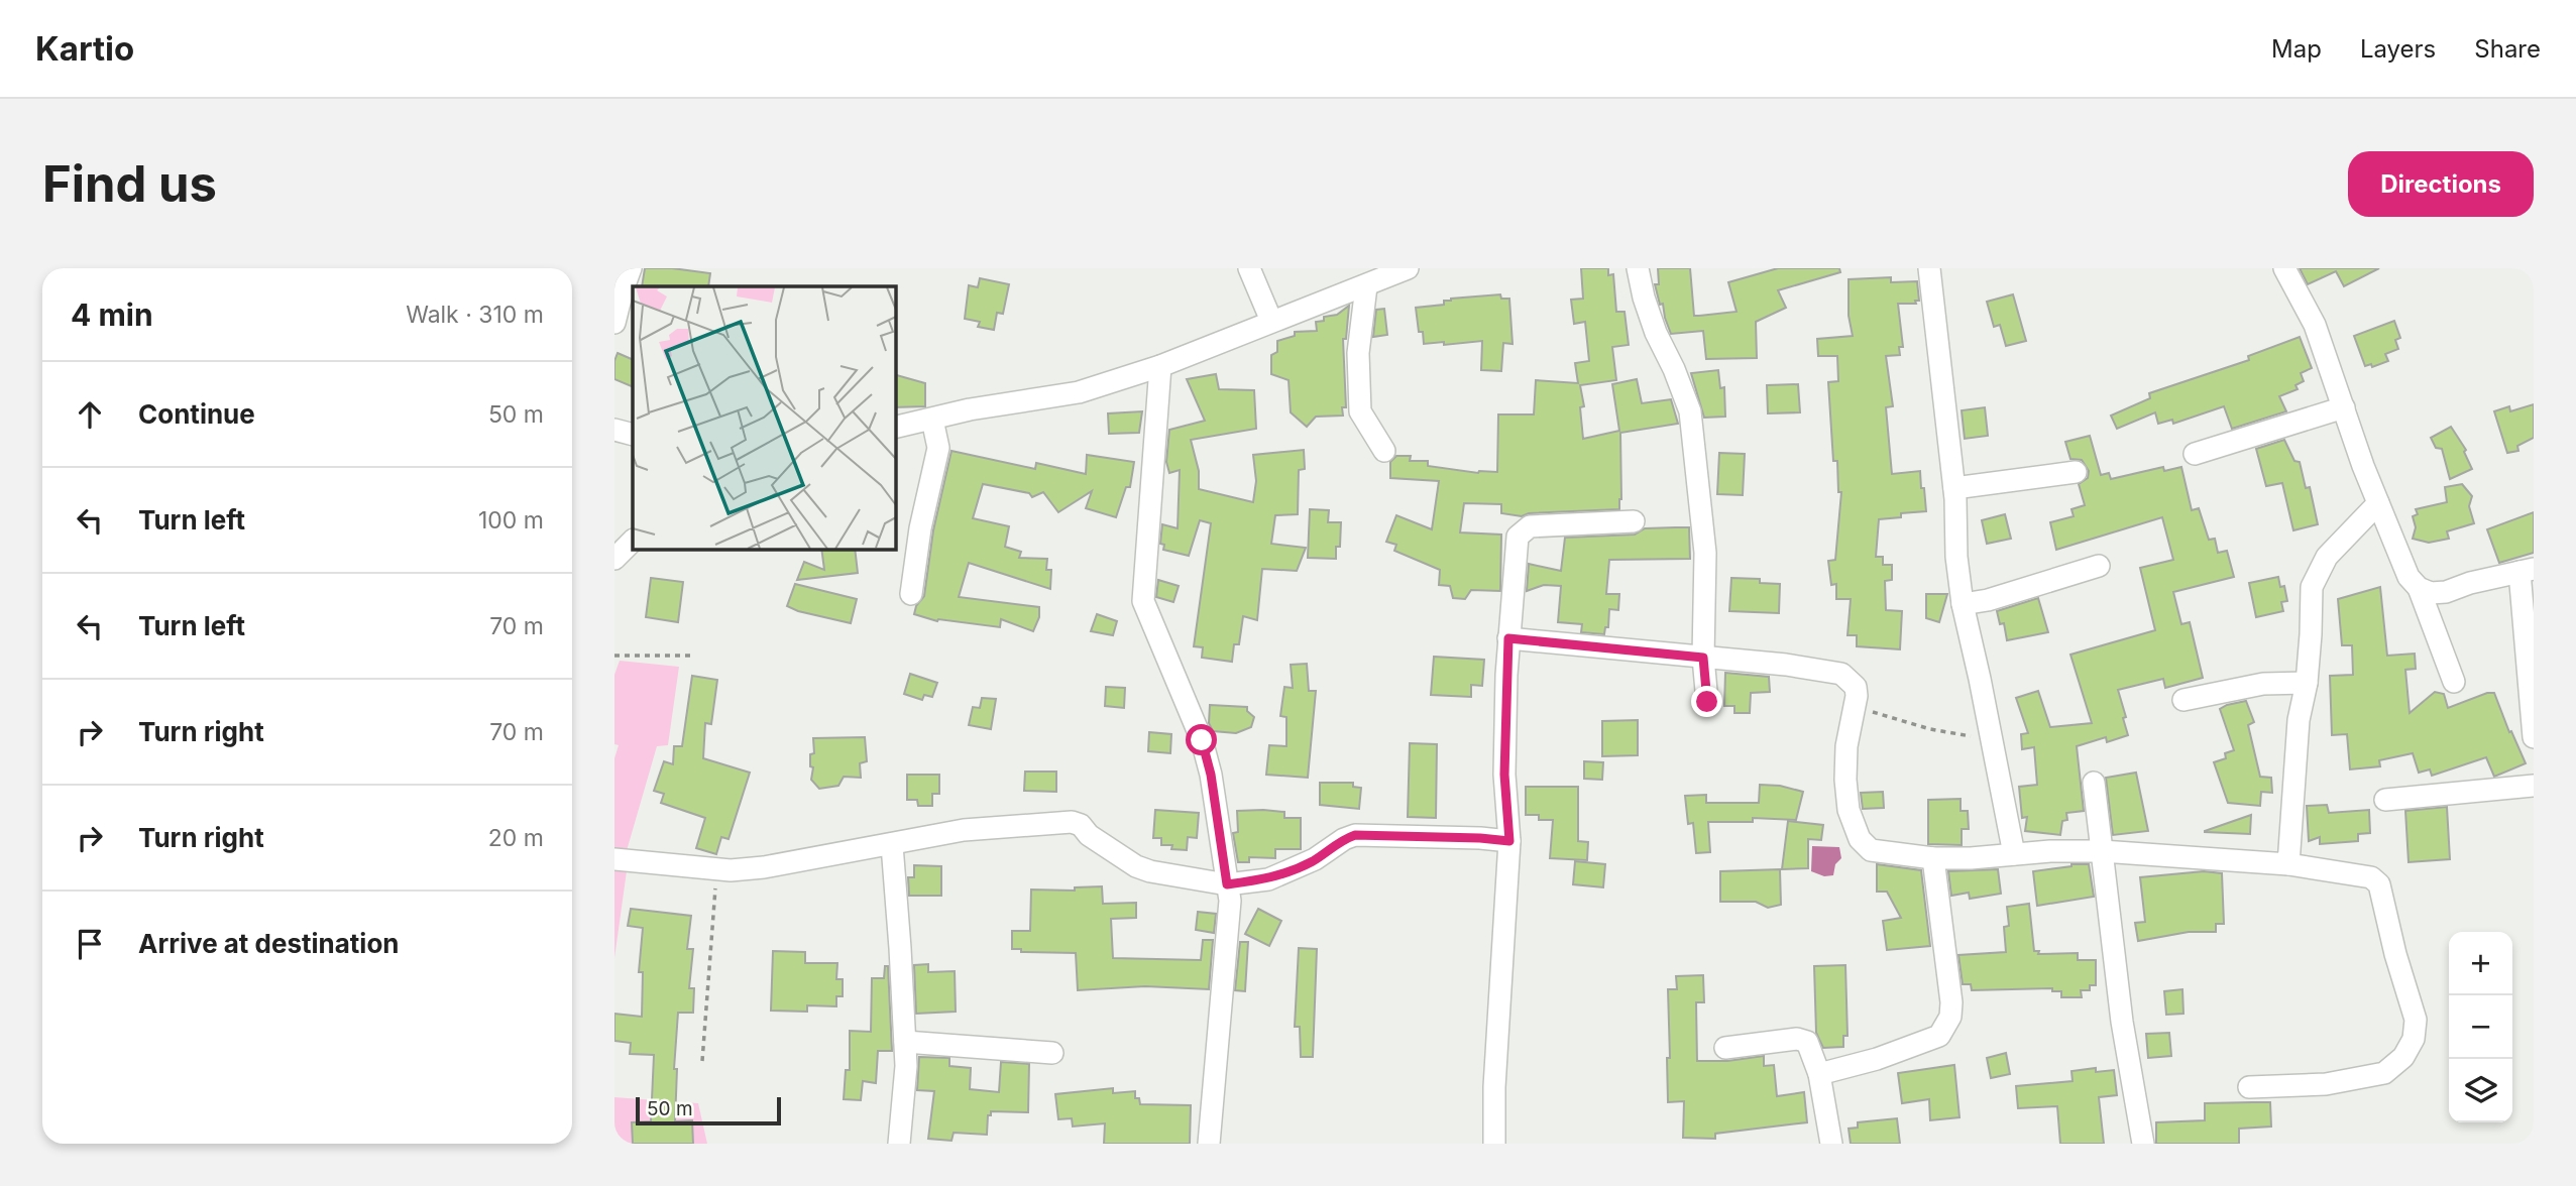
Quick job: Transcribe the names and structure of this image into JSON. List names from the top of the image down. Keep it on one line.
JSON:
{"scale_bar":"50 m","page":{"header":"Kartio","nav":["Map","Layers","Share"],"buttons":"Directions","title":"Find us","heading":["4 min","Walk · 310 m"],"list":[["Continue","50 m"],["Turn left","100 m"],["Turn left","70 m"],["Turn right","70 m"],["Turn right","20 m"],"Arrive at destination"],"map_buttons":["+","−"],"scale":"50 m"}}
